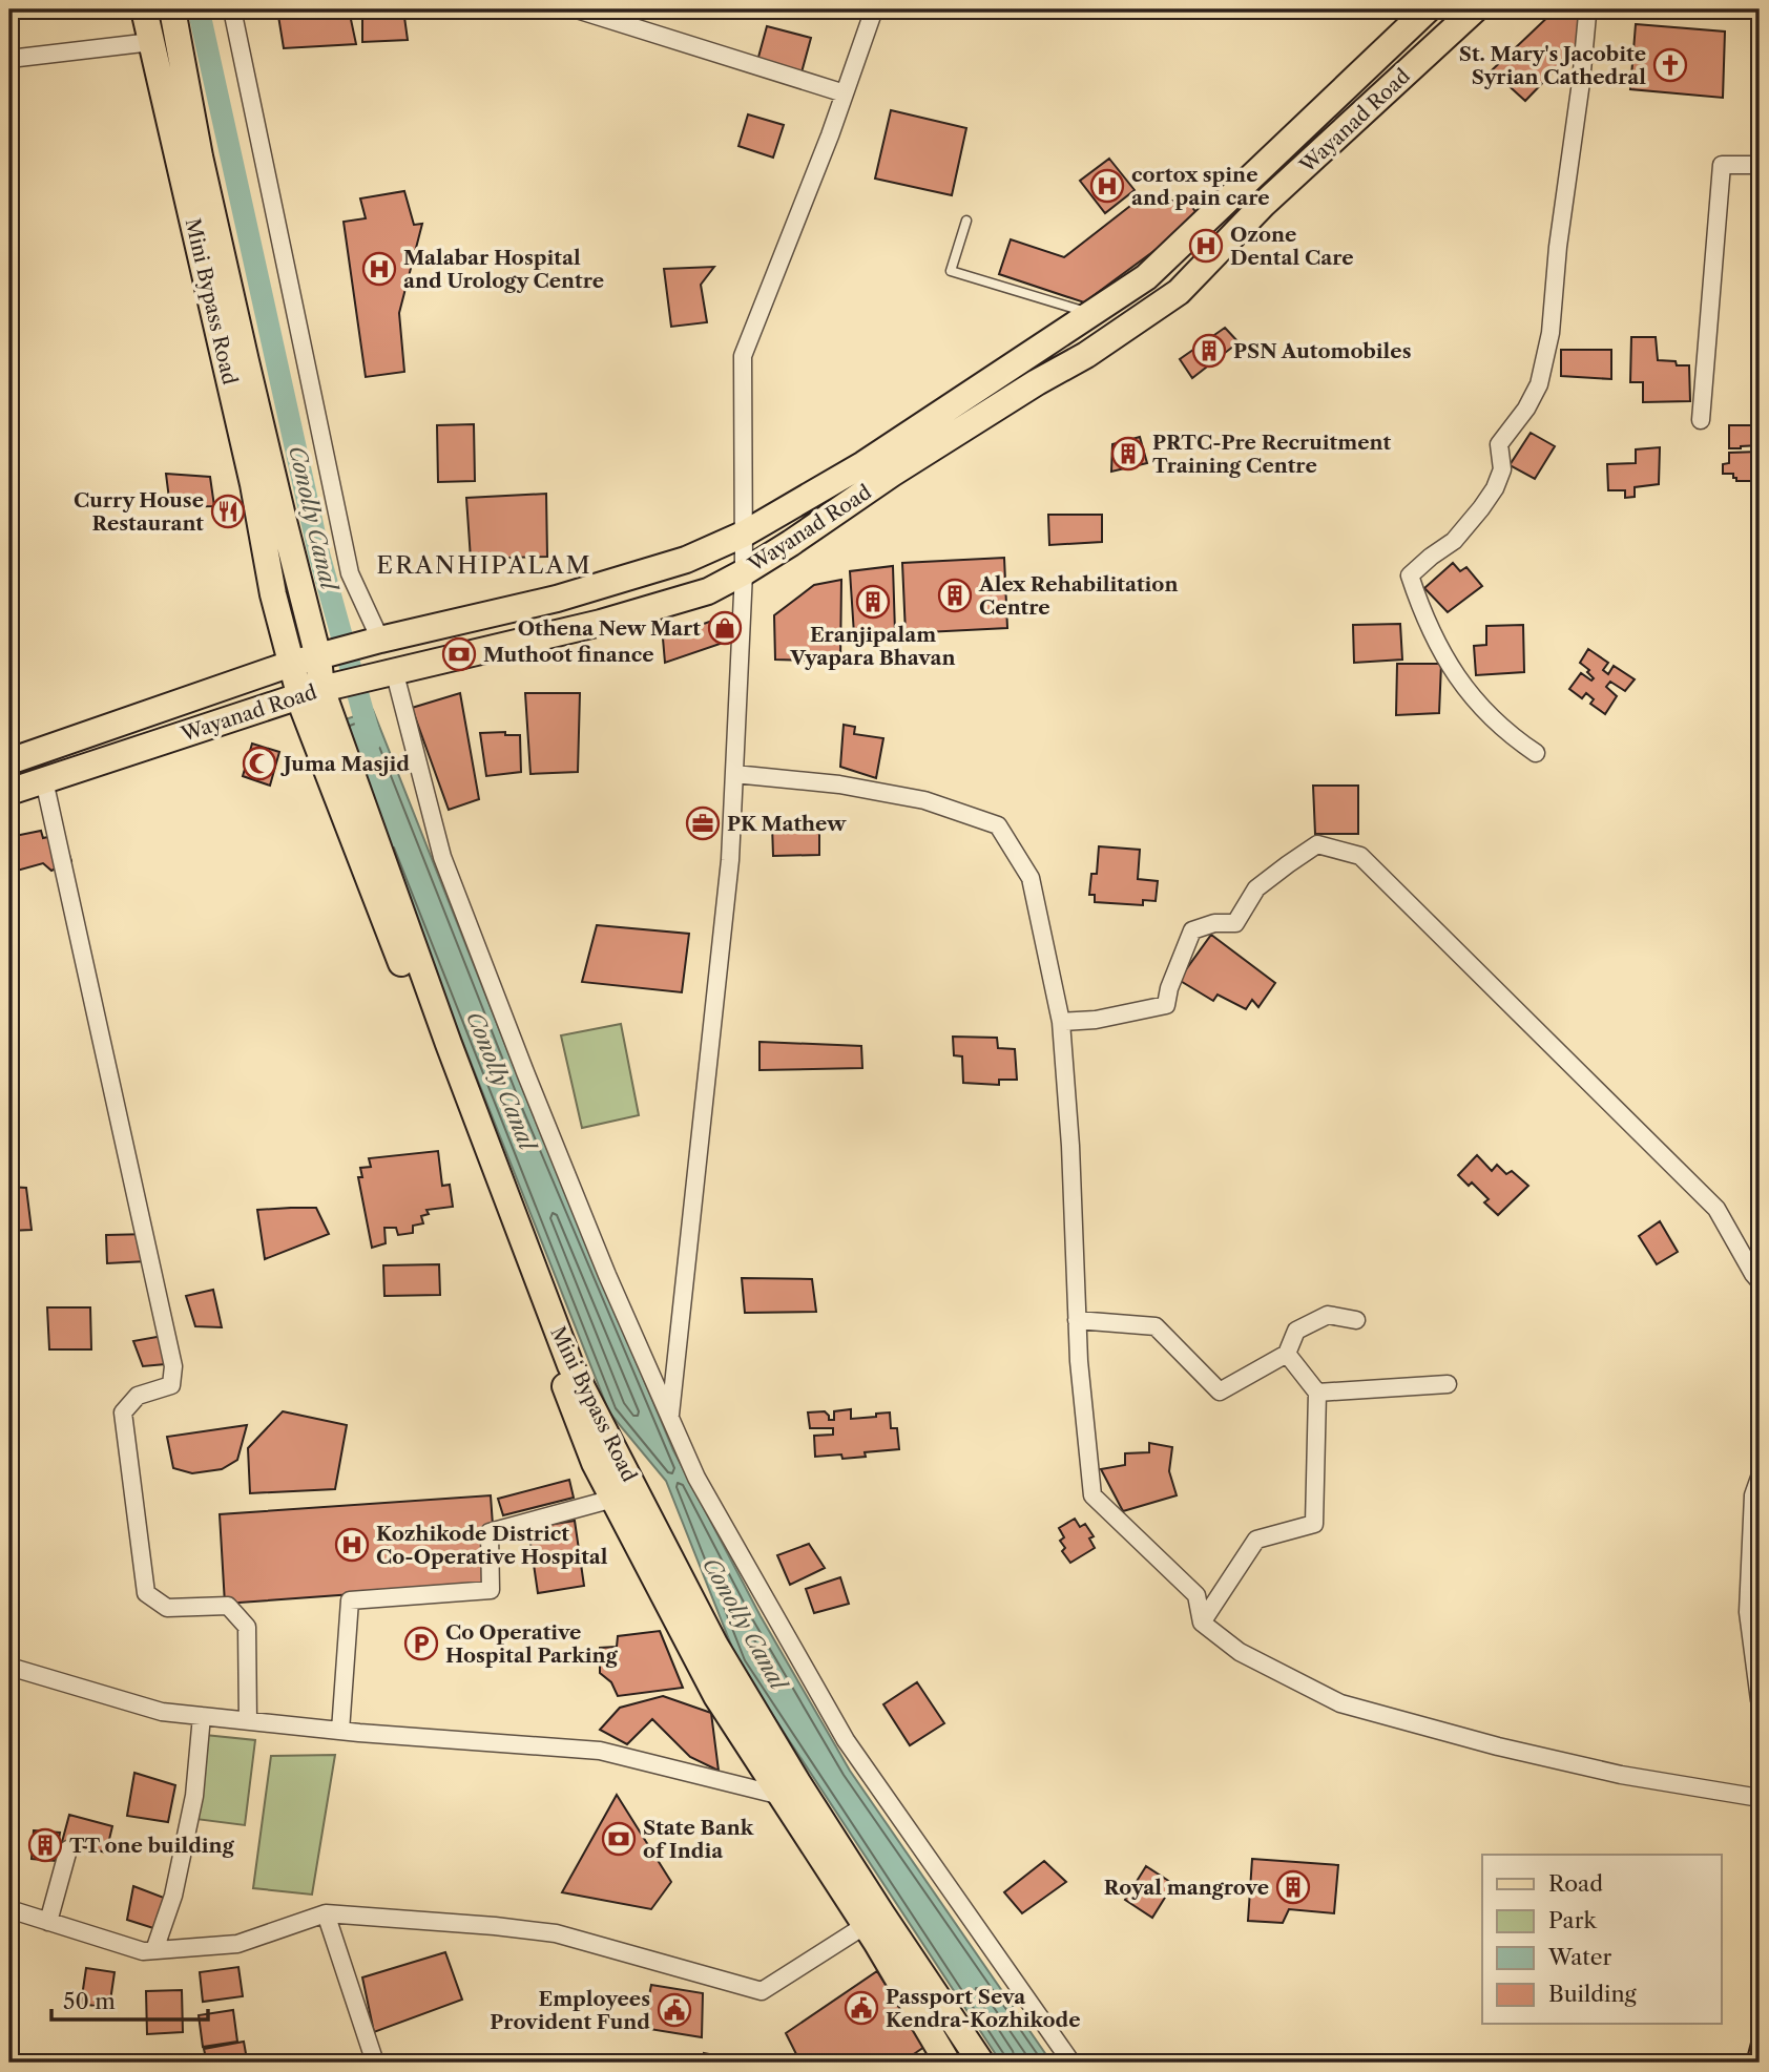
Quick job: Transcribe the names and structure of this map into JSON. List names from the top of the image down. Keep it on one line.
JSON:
{"streets":{"main road":["Wayanad Road","Mini Bypass Road"]},"crossings":[["Wayanad Road","Mini Bypass Road"]],"districts":["ERANHIPALAM"],"water":["Conolly Canal"],"places":{"church":["St. Mary's Jacobite Syrian Cathedral"],"hospital":["cortox spine and pain care","Ozone Dental Care","Malabar Hospital and Urology Centre","Kozhikode District Co-Operative Hospital"],"building":["PSN Automobiles","PRTC-Pre Recruitment Training Centre","Alex Rehabilitation Centre","Eranjipalam Vyapara Bhavan","TT one building","Royal mangrove"],"restaurant":["Curry House Restaurant"],"shop":["Othena New Mart"],"bank":["Muthoot finance","State Bank of India"],"mosque":["Juma Masjid"],"office":["PK Mathew"],"parking":["Co Operative Hospital Parking"],"public building":["Passport Seva Kendra-Kozhikode","Employees Provident Fund"]},"legend":["Road","Park","Water","Building"],"scale_bar":"50 m"}
